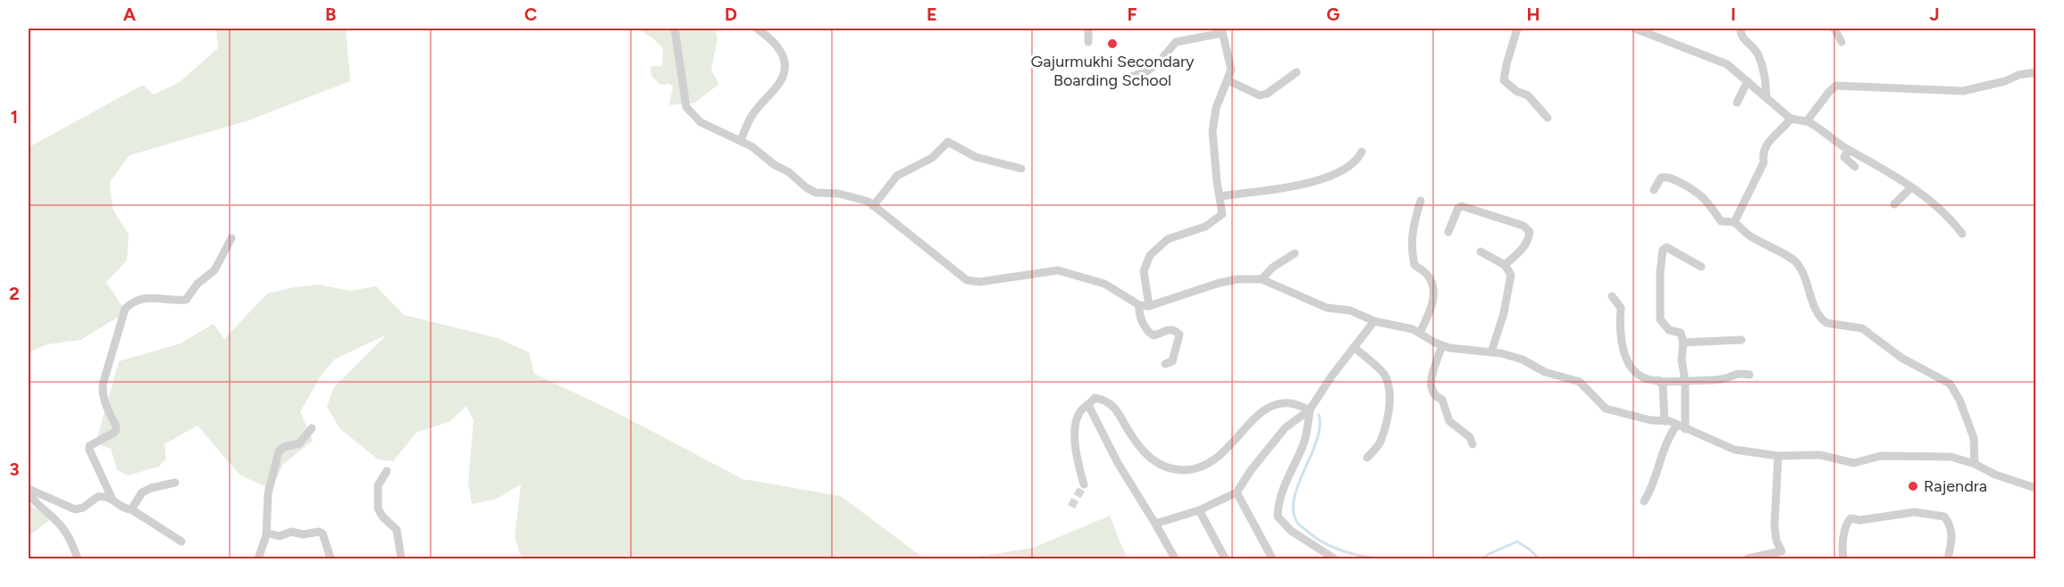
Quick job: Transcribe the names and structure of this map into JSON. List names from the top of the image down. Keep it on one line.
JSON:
{"places":["Gajurmukhi Secondary Boarding School","Rajendra"],"grid":{"columns":["A","B","C","D","E","F","G","H","I","J"],"rows":["1","2","3"]}}
